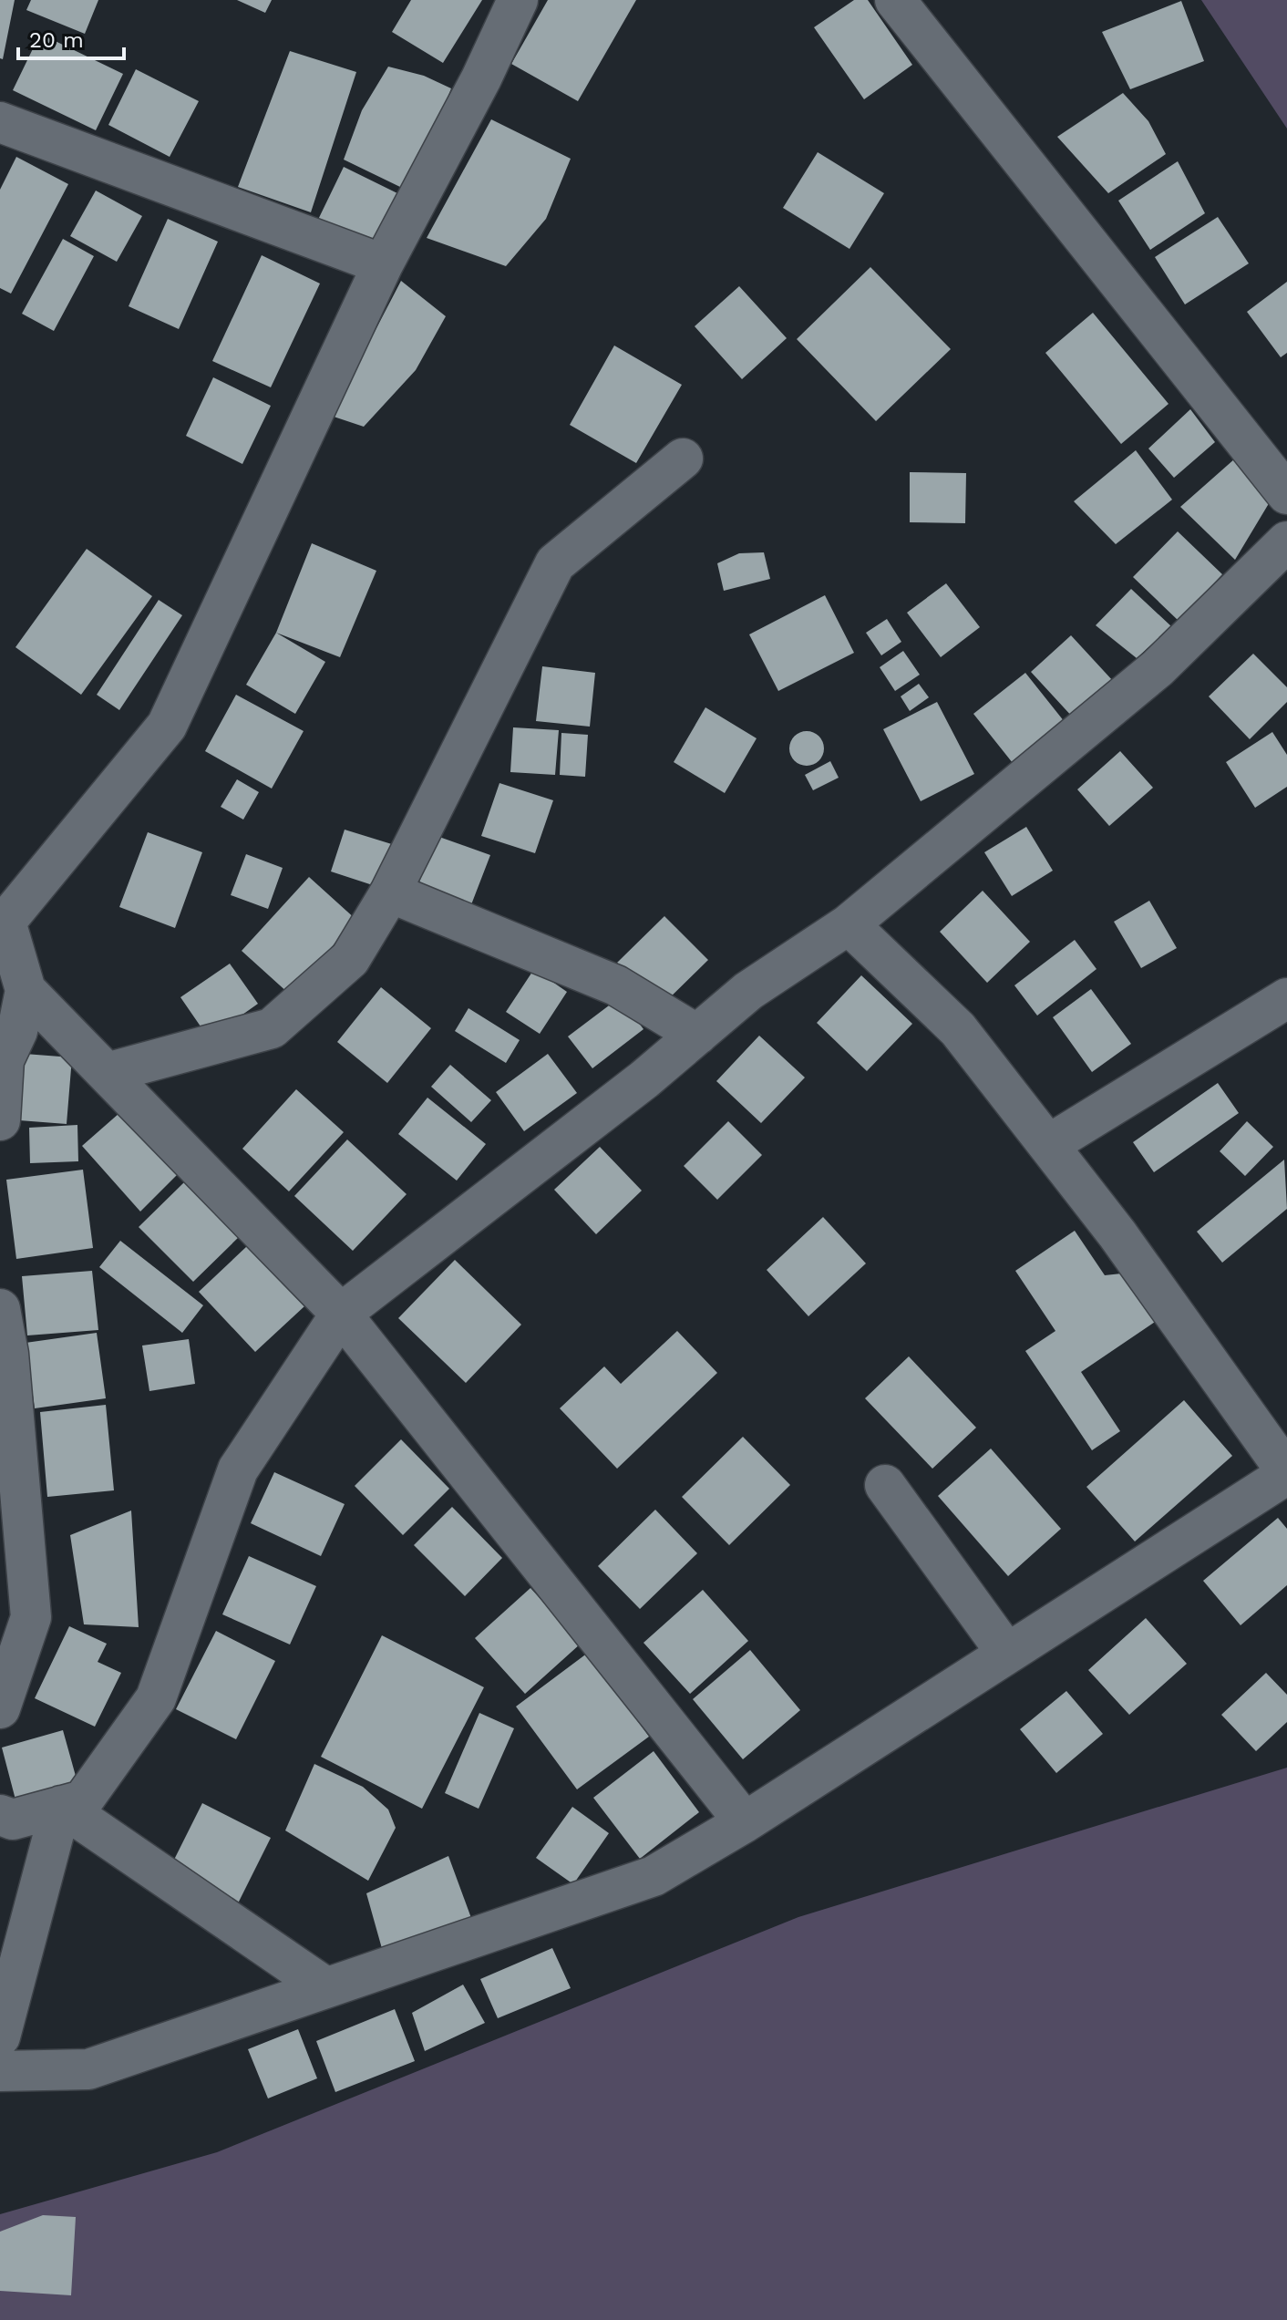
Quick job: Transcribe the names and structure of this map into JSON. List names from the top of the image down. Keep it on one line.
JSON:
{"scale_bar":"20 m"}
